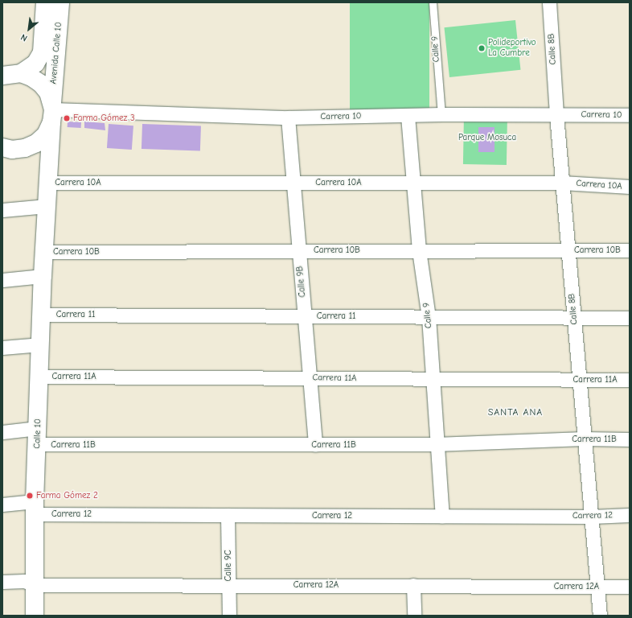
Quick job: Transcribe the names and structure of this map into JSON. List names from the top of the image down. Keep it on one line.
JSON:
{"streets":{"street":["Calle 9","Calle 8B","Avenida Calle 10","Carrera 10","Carrera 10A","Carrera 10B","Calle 9B","Carrera 11","Carrera 11A","Calle 10","Carrera 11B","Carrera 12","Calle 9C","Carrera 12A"]},"crossings":[["Calle 9","Carrera 10"],["Calle 9","Carrera 10A"],["Calle 9","Carrera 10B"],["Calle 9","Carrera 11"],["Calle 9","Carrera 11A"],["Calle 9","Carrera 11B"],["Calle 9","Carrera 12"],["Calle 8B","Carrera 10"],["Calle 8B","Carrera 10A"],["Calle 8B","Carrera 10B"],["Calle 8B","Carrera 11"],["Calle 8B","Carrera 11A"],["Calle 8B","Carrera 11B"],["Calle 8B","Carrera 12"],["Calle 8B","Carrera 12A"],["Avenida Calle 10","Carrera 10"],["Avenida Calle 10","Carrera 10A"],["Avenida Calle 10","Carrera 10B"],["Avenida Calle 10","Calle 10"],["Carrera 10","Calle 9B"],["Carrera 10A","Calle 9B"],["Carrera 10B","Calle 9B"],["Carrera 10B","Calle 10"],["Calle 9B","Carrera 11"],["Calle 9B","Carrera 11A"],["Calle 9B","Carrera 11B"],["Carrera 11","Calle 10"],["Carrera 11A","Calle 10"],["Calle 10","Carrera 11B"],["Calle 10","Carrera 12"],["Calle 10","Carrera 12A"],["Carrera 12","Calle 9C"],["Calle 9C","Carrera 12A"]],"districts":["SANTA ANA"],"parks":["Parque Mosuca"],"places":["Polideportivo La Cumbre","Farma Gómez 3","Farma Gómez 2"],"north":"bottom left"}
